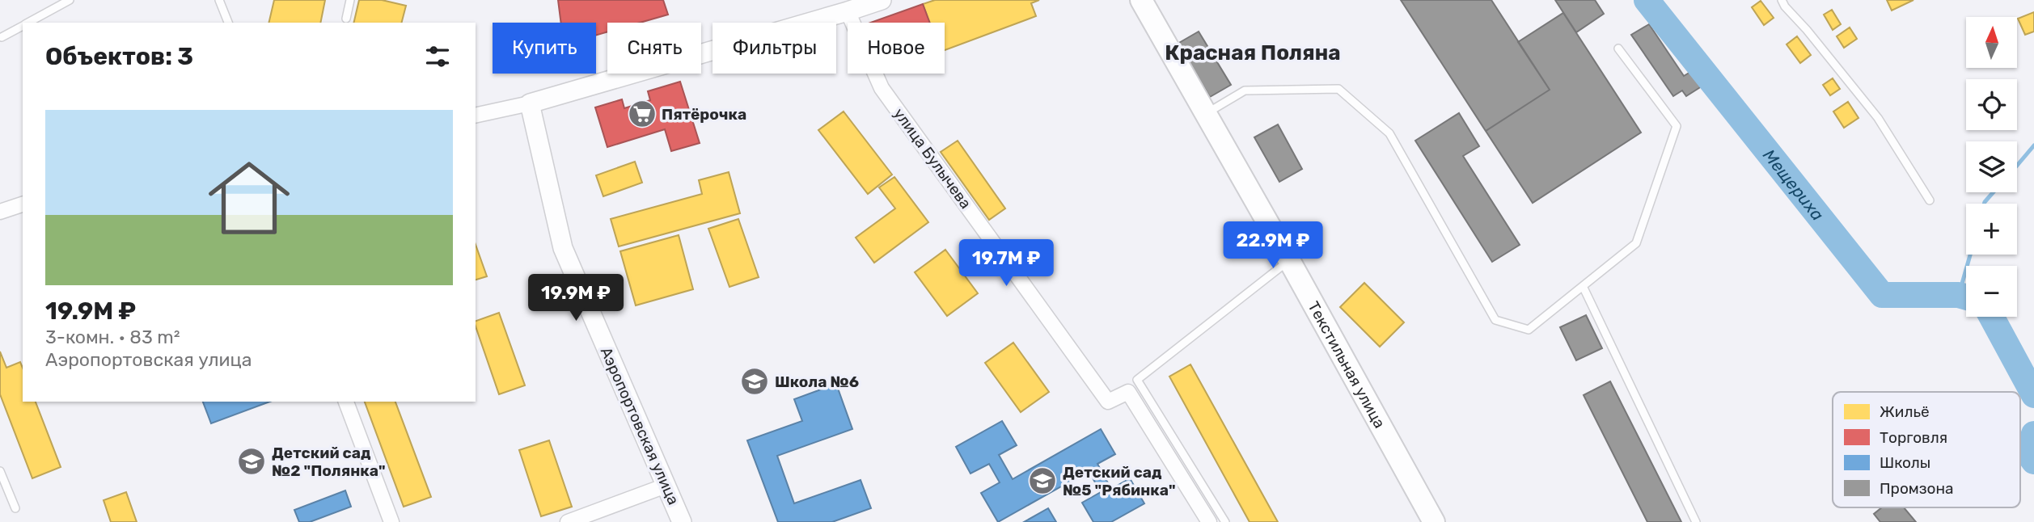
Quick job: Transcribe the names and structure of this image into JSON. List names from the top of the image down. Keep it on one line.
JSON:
{"streets":{"main road":["Текстильная улица"],"street":["улица Булычева","Аэропортовская улица"]},"districts":["Красная Поляна"],"water":["Мещериха"],"places":{"supermarket":["Пятёрочка"],"school or university":["Школа №6","Детский сад №2 \"Полянка\"","Детский сад №5 \"Рябинка\""]},"legend":["Жильё","Торговля","Школы","Промзона"],"north":"top","page":{"map_buttons":["+","−"],"chip":["Купить","Снять","Фильтры","Новое"],"heading":"Объектов: 3","list":[{"name":"19.9M ₽","note":"3-комн. · 83 m² · Аэропортовская улица"}],"price":["22.9M ₽","19.7M ₽","19.9M ₽"]}}
